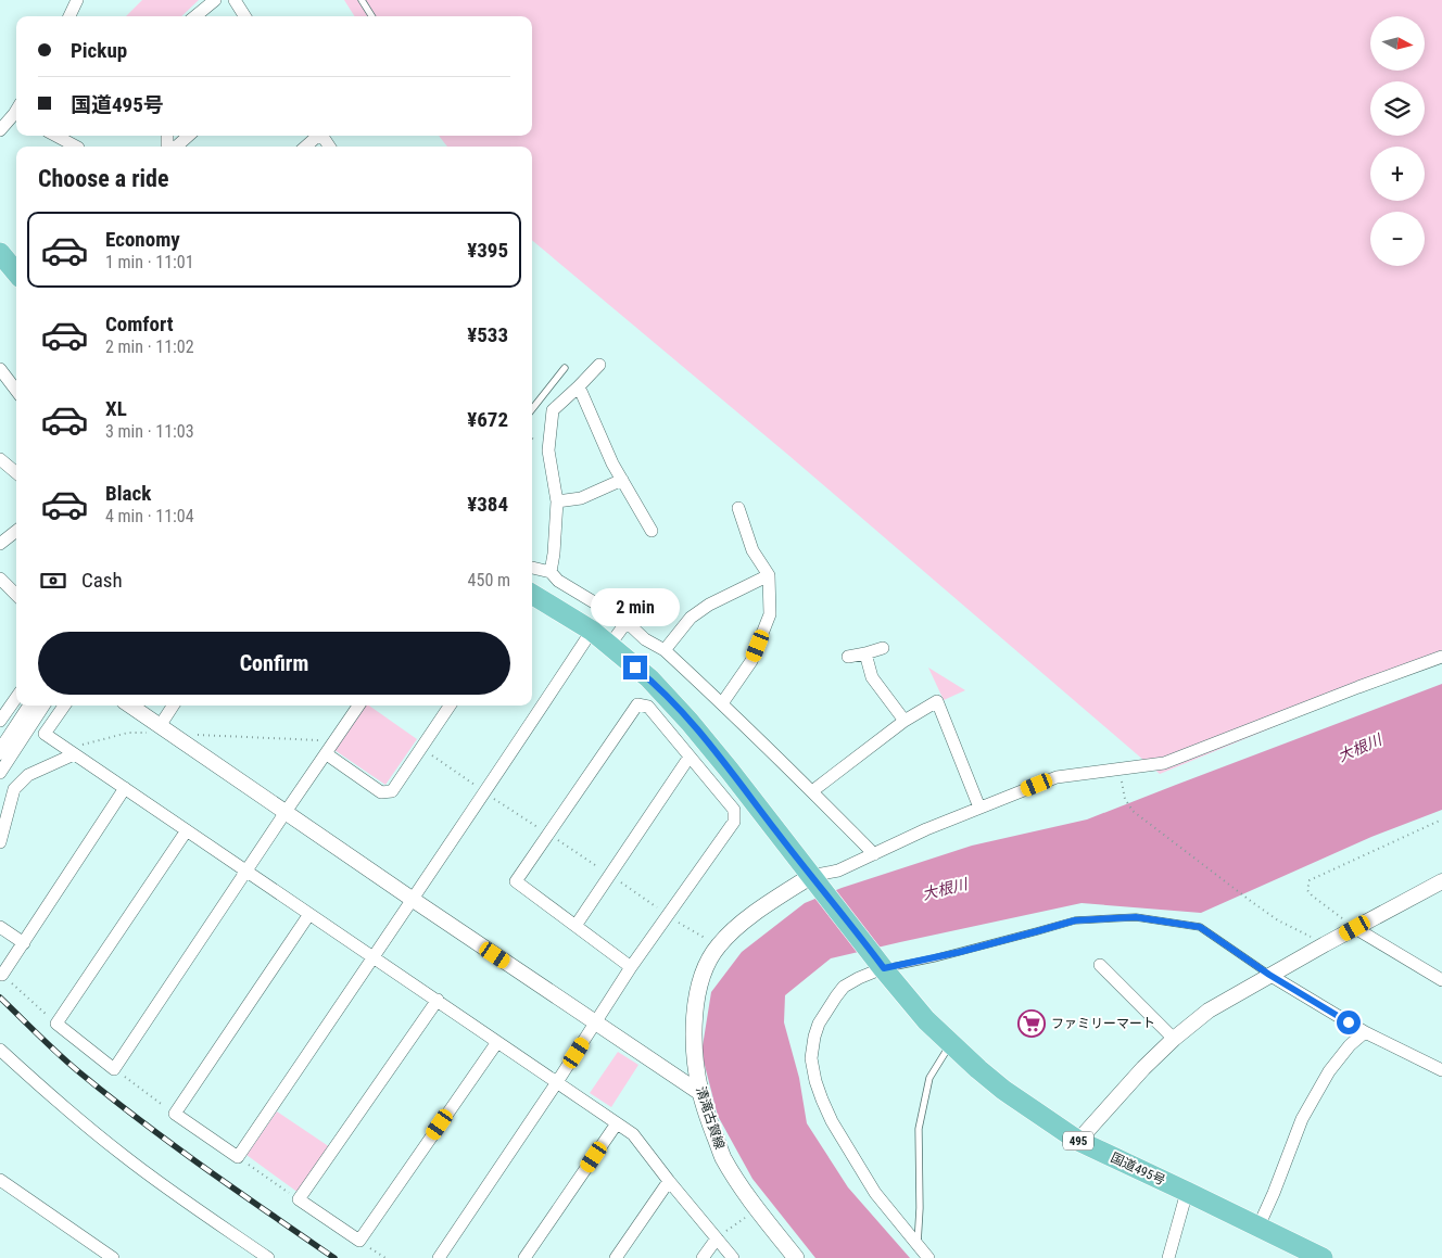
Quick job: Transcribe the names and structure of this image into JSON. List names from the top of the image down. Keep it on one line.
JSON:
{"streets":{"highway":["495","国道495号"],"main road":["清滝古賀線"]},"crossings":[["清滝古賀線","495"],["495","国道495号"]],"water":["大根川"],"places":{"supermarket":["ファミリーマート"]},"north":"right","page":{"map_buttons":["+","−"],"banner":["Pickup","国道495号"],"heading":"Choose a ride","list":[{"name":"Economy","note":"1 min · 11:01","value":"¥395"},{"name":"Comfort","note":"2 min · 11:02","value":"¥533"},{"name":"XL","note":"3 min · 11:03","value":"¥672"},{"name":"Black","note":"4 min · 11:04","value":"¥384"}],"pay":["Cash","450 m"],"bubble":"2 min","buttons":"Confirm"}}
